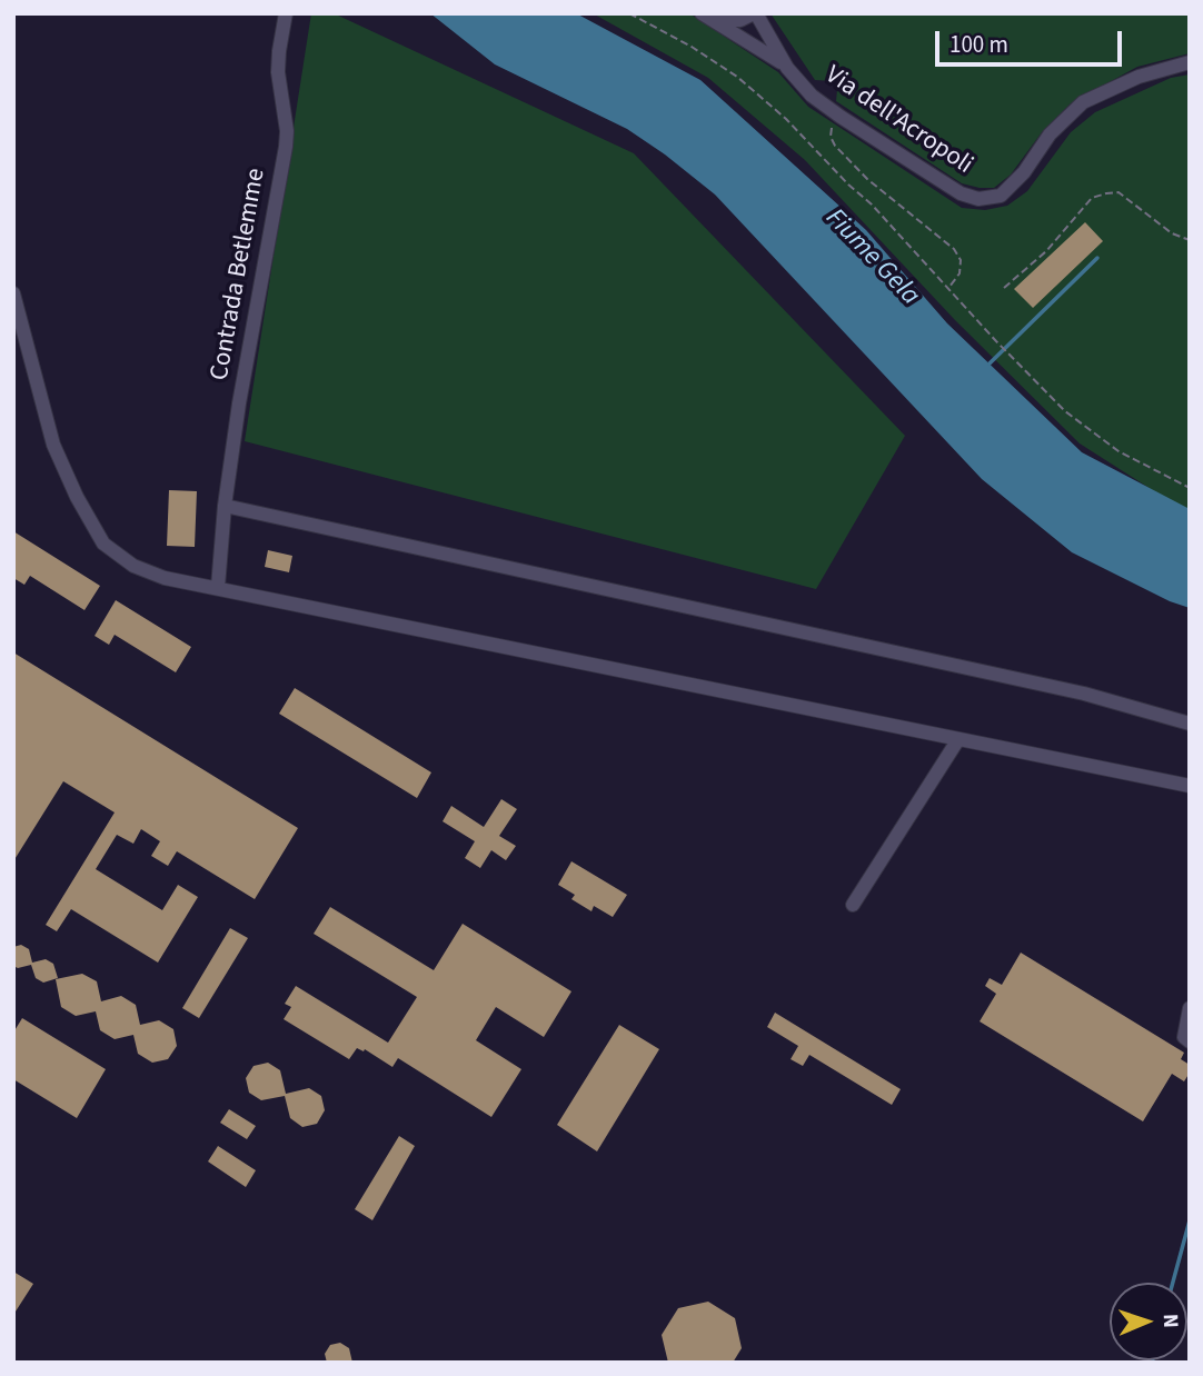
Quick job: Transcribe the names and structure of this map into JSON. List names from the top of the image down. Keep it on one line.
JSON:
{"streets":{"street":["Via dell'Acropoli","Contrada Betlemme"]},"water":["Fiume Gela"],"scale_bar":"100 m","north":"right"}
